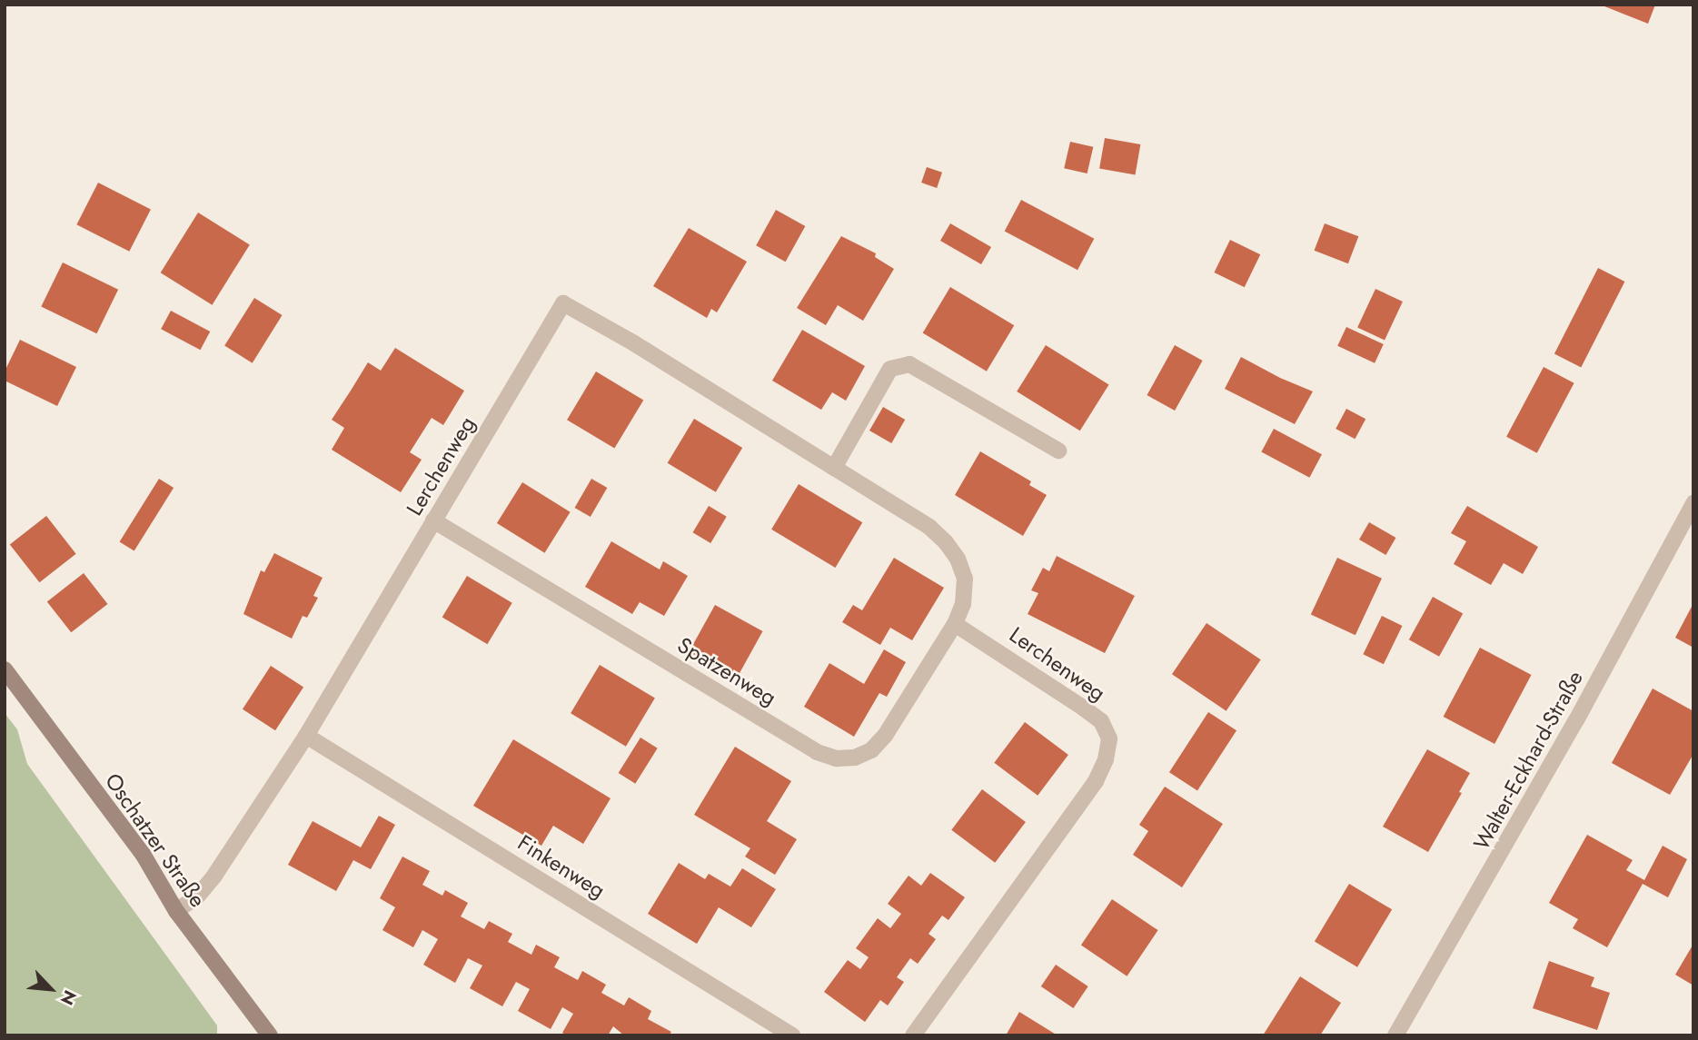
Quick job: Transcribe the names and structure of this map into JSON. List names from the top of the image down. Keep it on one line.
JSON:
{"streets":{"main road":["Oschatzer Straße"],"street":["Lerchenweg","Spatzenweg","Walter-Eckhard-Straße","Finkenweg"]},"crossings":[["Lerchenweg","Spatzenweg"],["Lerchenweg","Oschatzer Straße"],["Lerchenweg","Finkenweg"]],"north":"bottom right"}
